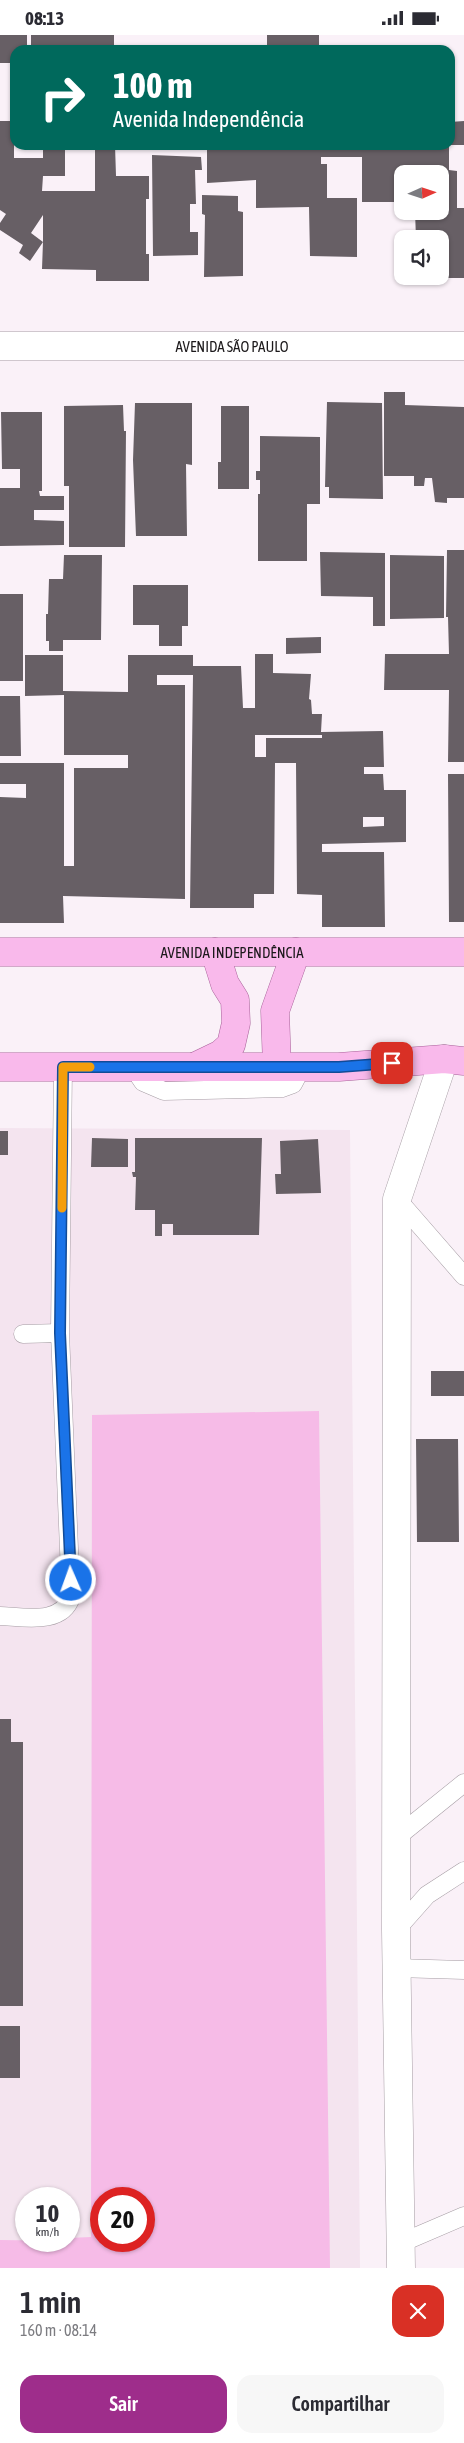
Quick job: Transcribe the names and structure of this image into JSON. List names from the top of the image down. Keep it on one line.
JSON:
{"streets":{"main road":["AVENIDA INDEPENDÊNCIA"],"street":["AVENIDA SÃO PAULO"]},"north":"right","page":{"status":"08:13","turn":["100 m","Avenida Independência"],"speed":"10 km/h","limit":"20","heading":["1 min","160 m · 08:14"],"buttons":["Sair","Compartilhar"]}}
